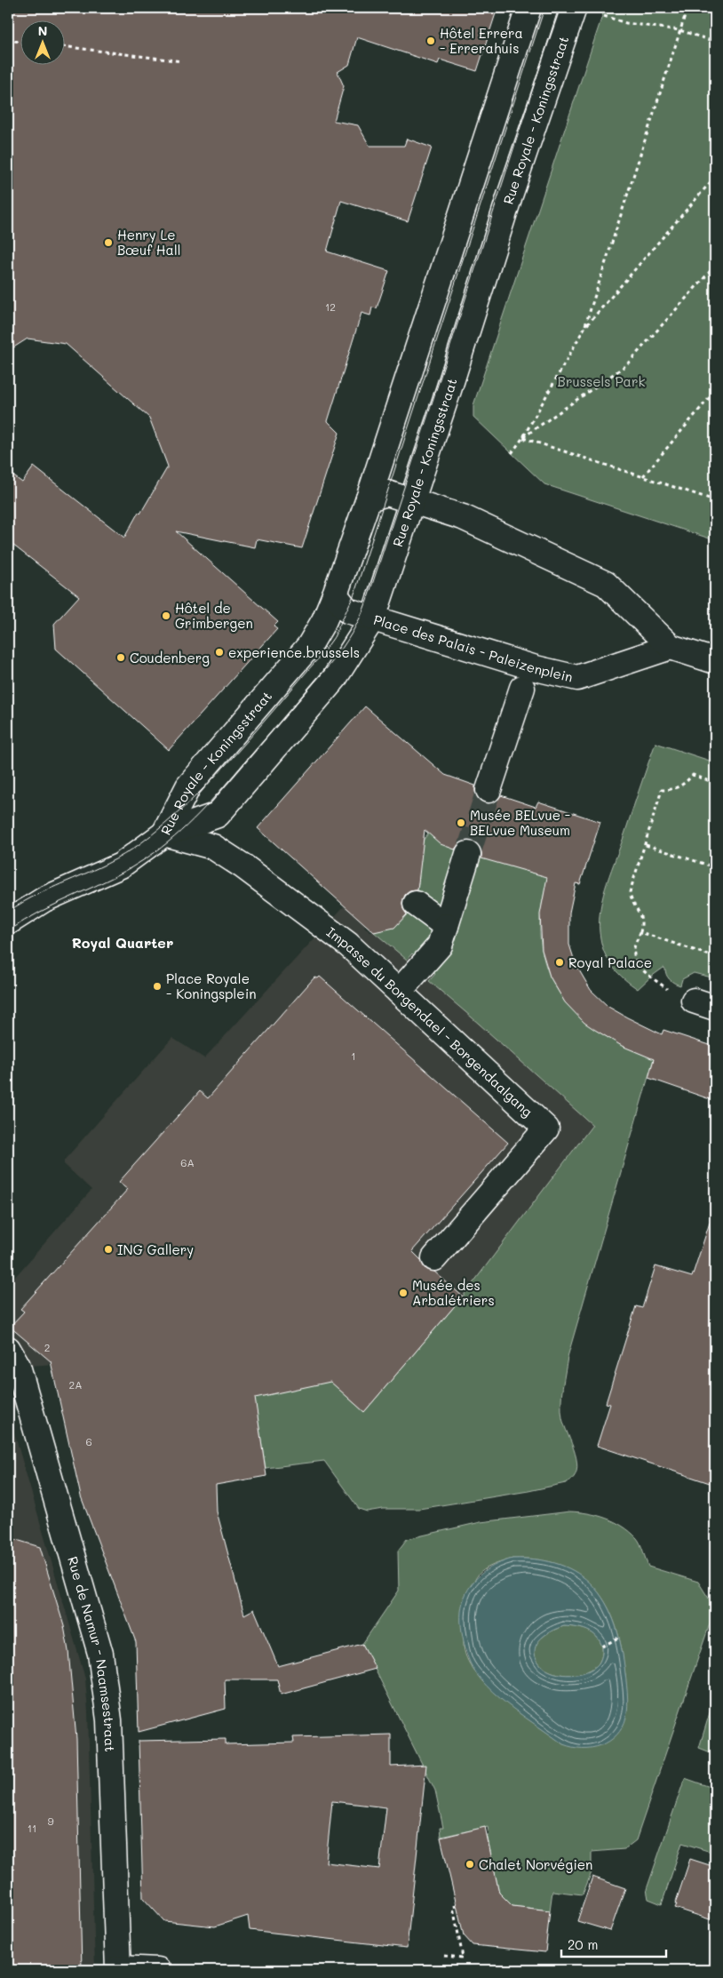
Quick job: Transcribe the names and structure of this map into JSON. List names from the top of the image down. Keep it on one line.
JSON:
{"streets":{"main road":["Rue Royale - Koningsstraat","Place des Palais - Paleizenplein","Impasse du Borgendael - Borgendaalgang","Rue de Namur - Naamsestraat"]},"crossings":[["Rue Royale - Koningsstraat","Place des Palais - Paleizenplein"],["Rue Royale - Koningsstraat","Impasse du Borgendael - Borgendaalgang"]],"districts":["Royal Quarter"],"parks":["Brussels Park"],"places":["Hôtel Errera - Errerahuis","Henry Le Bœuf Hall","Hôtel de Grimbergen","experience.brussels","Coudenberg","Musée BELvue - BELvue Museum","Royal Palace","Place Royale - Koningsplein","ING Gallery","Musée des Arbalétriers","Chalet Norvégien"],"house_numbers":["12","1","6A","2","2A","6","9","11"],"scale_bar":"20 m","north":"top"}
